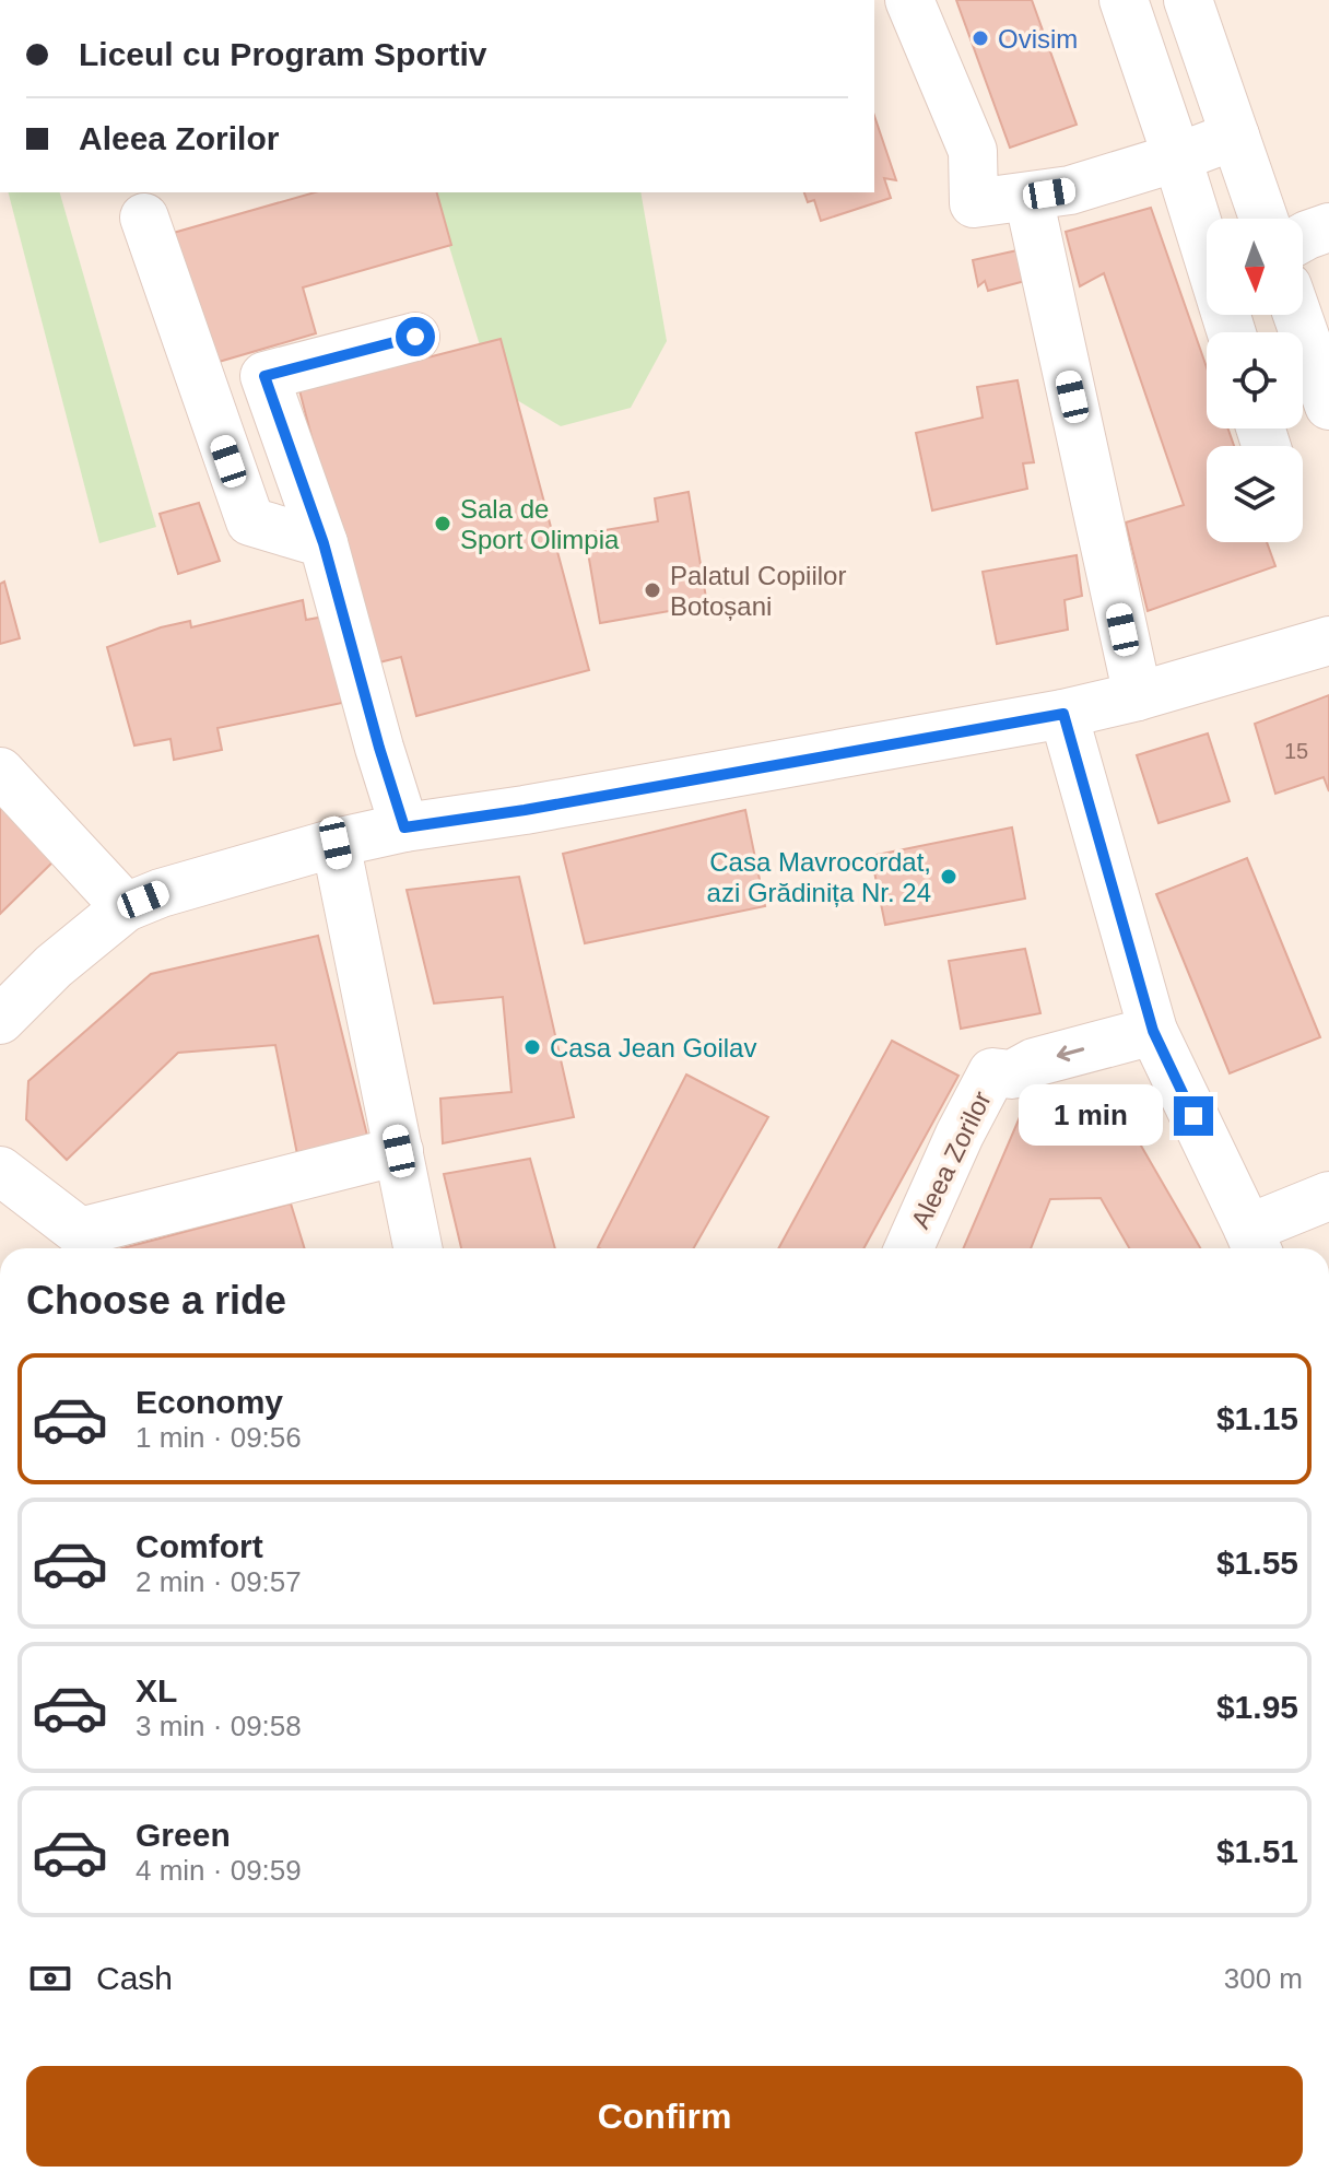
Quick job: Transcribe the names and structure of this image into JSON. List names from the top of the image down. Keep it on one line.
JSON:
{"streets":{"street":["Aleea Zorilor"]},"one_way":["Aleea Zorilor"],"places":["Ovisim","Sala de Sport Olimpia","Palatul Copiilor Botoșani","Casa Mavrocordat, azi Grădinița Nr. 24","Casa Jean Goilav"],"house_numbers":["15"],"north":"bottom","page":{"banner":["Liceul cu Program Sportiv","Aleea Zorilor"],"bubble":"1 min","heading":"Choose a ride","list":[{"name":"Economy","note":"1 min · 09:56","value":"$1.15"},{"name":"Comfort","note":"2 min · 09:57","value":"$1.55"},{"name":"XL","note":"3 min · 09:58","value":"$1.95"},{"name":"Green","note":"4 min · 09:59","value":"$1.51"}],"pay":["Cash","300 m"],"buttons":"Confirm"}}
